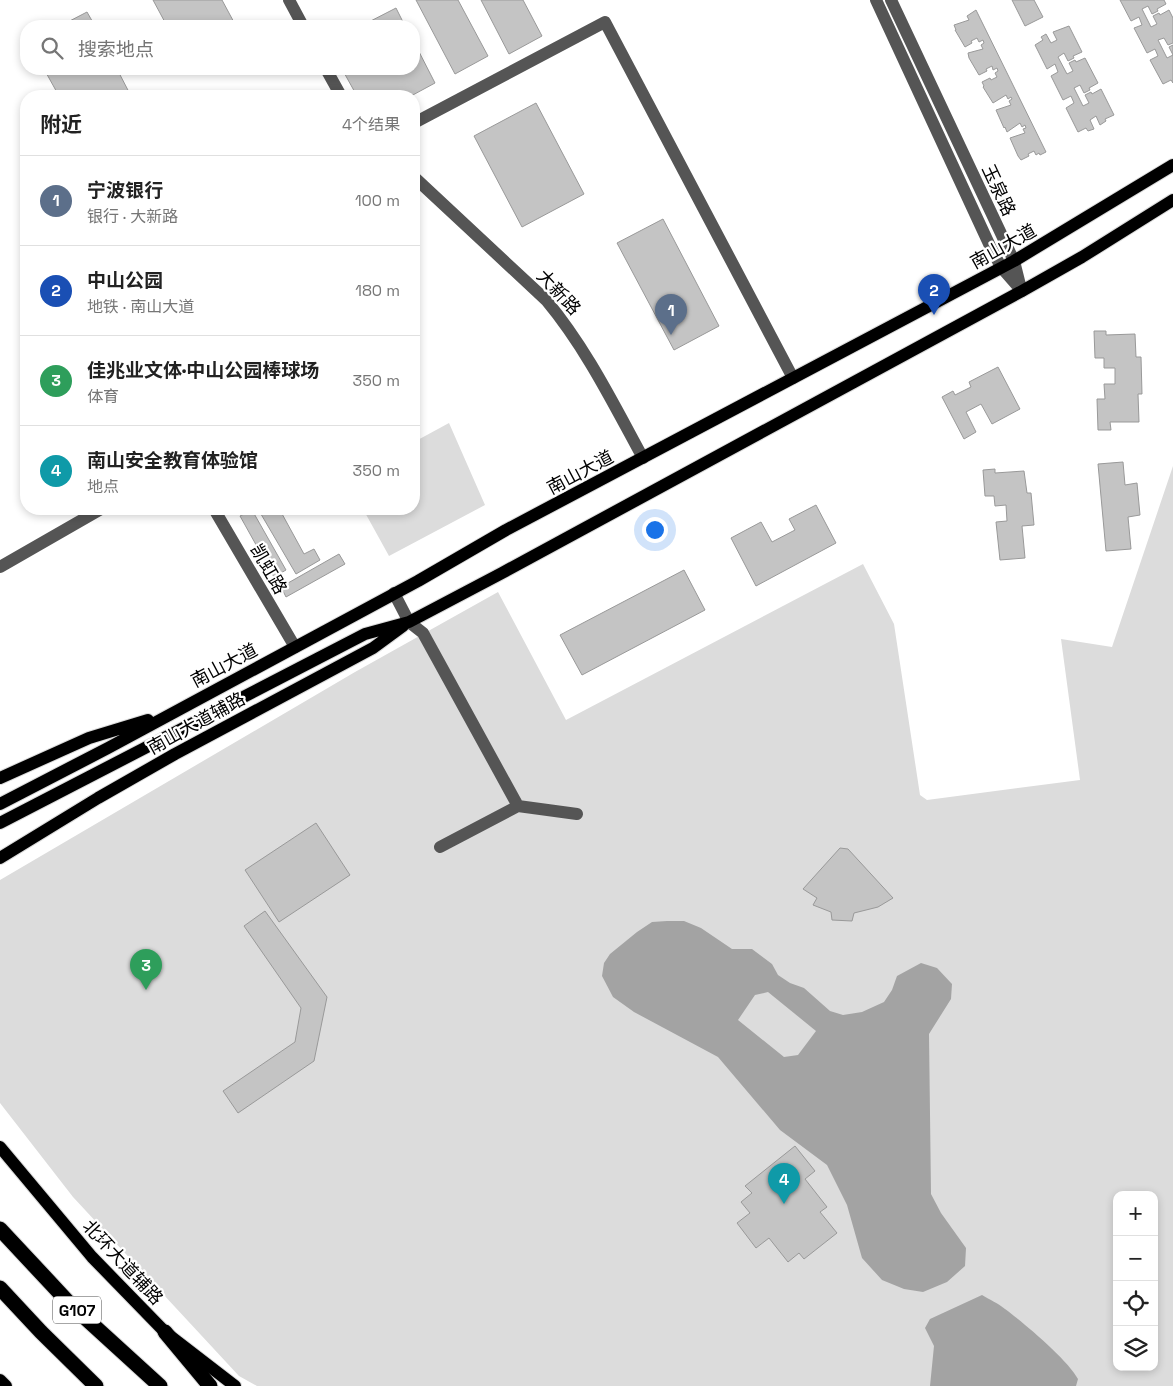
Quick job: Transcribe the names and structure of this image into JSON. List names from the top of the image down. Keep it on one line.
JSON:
{"streets":{"highway":["G107"],"main road":["南山大道","南山大道辅路","北环大道辅路"],"street":["玉泉路","大新路","凯虹路"]},"crossings":[["玉泉路","南山大道"],["南山大道","大新路"],["南山大道","凯虹路"],["南山大道","南山大道辅路"]],"page":{"search":"搜索地点","heading":["附近","4个结果"],"list":[{"mark":"1","name":"宁波银行","note":"银行 · 大新路","value":"100 m"},{"mark":"2","name":"中山公园","note":"地铁 · 南山大道","value":"180 m"},{"mark":"3","name":"佳兆业文体·中山公园棒球场","note":"体育","value":"350 m"},{"mark":"4","name":"南山安全教育体验馆","note":"地点","value":"350 m"}],"pins":["2","1","3","4"],"map_buttons":["+","−"]}}
